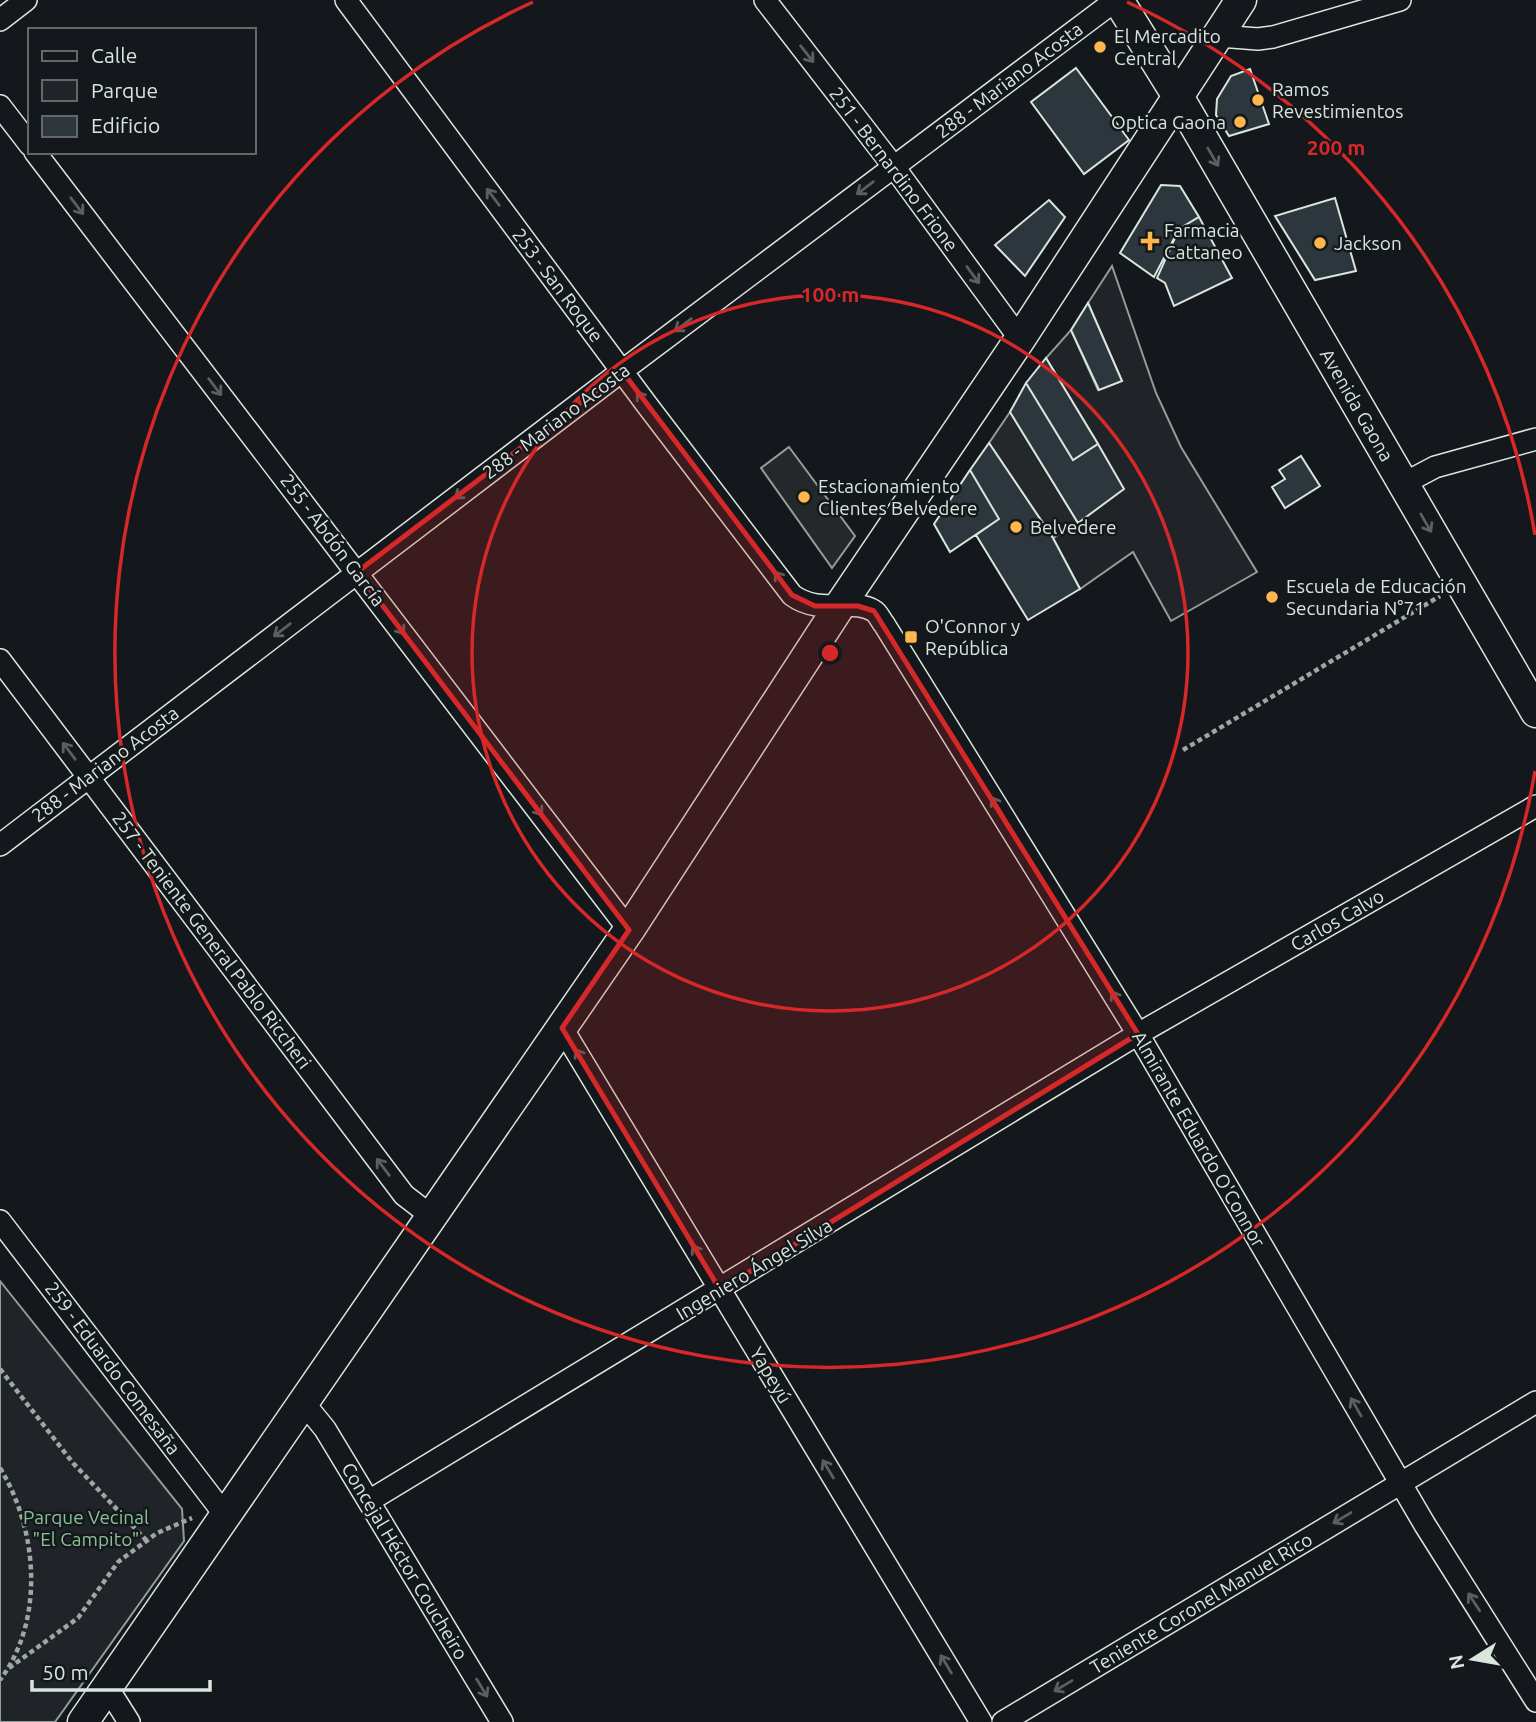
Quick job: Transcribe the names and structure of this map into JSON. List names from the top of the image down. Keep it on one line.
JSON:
{"streets":{"main road":["Avenida Gaona"],"street":["288 - Mariano Acosta","251 - Bernardino Frione","253 - San Roque","255 - Abdón García","Carlos Calvo","257 - Teniente General Pablo Riccheri","Almirante Eduardo O'Connor","Ingeniero Ángel Silva","259 - Eduardo Comesaña","Yapeyú","Concejal Héctor Coucheiro","Teniente Coronel Manuel Rico"]},"crossings":[["288 - Mariano Acosta","251 - Bernardino Frione"],["288 - Mariano Acosta","253 - San Roque"],["288 - Mariano Acosta","Avenida Gaona"],["288 - Mariano Acosta","255 - Abdón García"],["288 - Mariano Acosta","257 - Teniente General Pablo Riccheri"],["253 - San Roque","Almirante Eduardo O'Connor"],["Carlos Calvo","Almirante Eduardo O'Connor"],["Carlos Calvo","Ingeniero Ángel Silva"],["Almirante Eduardo O'Connor","Ingeniero Ángel Silva"],["Almirante Eduardo O'Connor","Teniente Coronel Manuel Rico"],["Ingeniero Ángel Silva","Yapeyú"],["Ingeniero Ángel Silva","Concejal Héctor Coucheiro"]],"one_way":["288 - Mariano Acosta","251 - Bernardino Frione","253 - San Roque","Avenida Gaona","255 - Abdón García","257 - Teniente General Pablo Riccheri","Almirante Eduardo O'Connor","Yapeyú","Concejal Héctor Coucheiro","Teniente Coronel Manuel Rico"],"parks":["Parque Vecinal \"El Campito\""],"places":{"other":["El Mercadito Central","Ramos Revestimientos","Optica Gaona","Jackson","Estacionamiento Clientes Belvedere","Belvedere","Escuela de Educación Secundaria N°71"],"health":["Farmacia Cattaneo"],"transit":["O'Connor y República"]},"legend":["Calle","Parque","Edificio"],"scale_bar":"50 m","north":"left","rings":["200 m","100 m"]}
